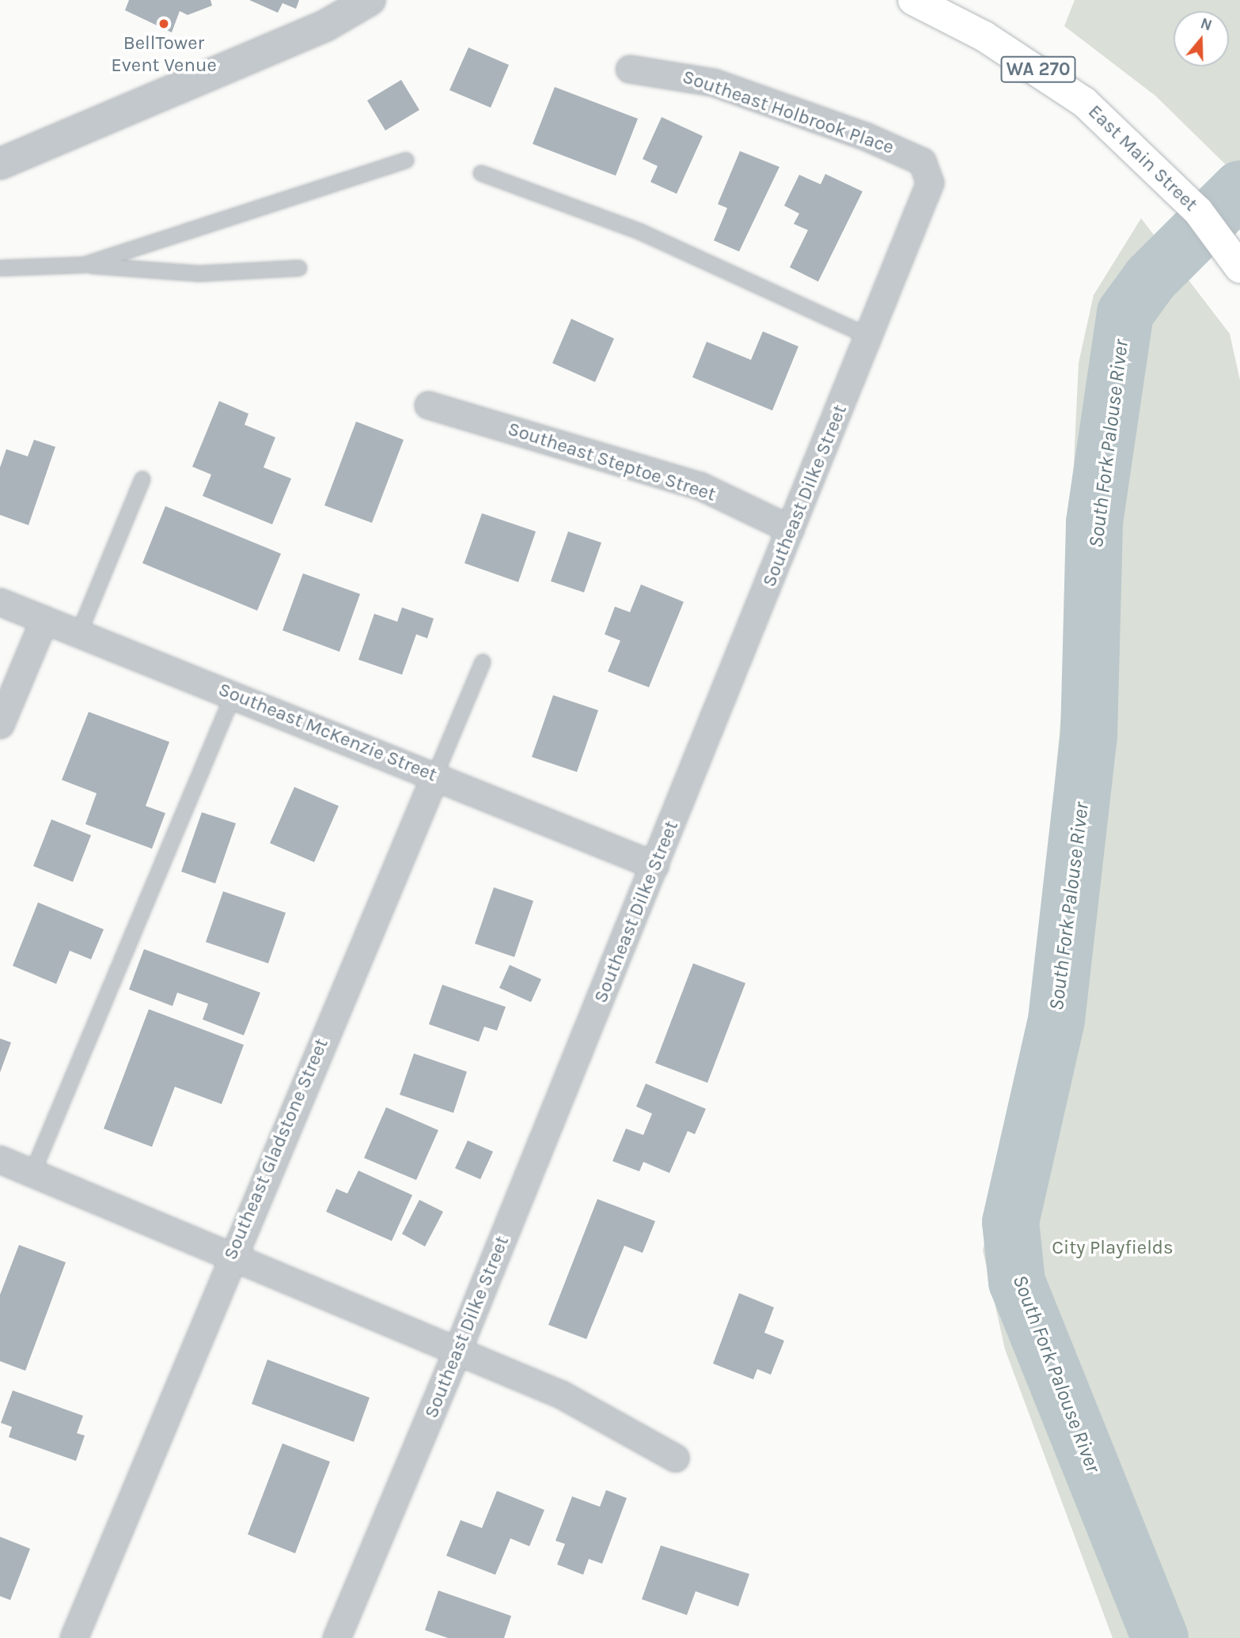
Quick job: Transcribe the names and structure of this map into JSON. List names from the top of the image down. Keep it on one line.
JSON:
{"streets":{"main road":["WA 270","East Main Street"],"street":["Southeast Holbrook Place","Southeast Steptoe Street","Southeast Dilke Street","Southeast McKenzie Street","Southeast Gladstone Street"]},"crossings":[["Southeast Holbrook Place","Southeast Dilke Street"],["Southeast Steptoe Street","Southeast Dilke Street"],["Southeast Dilke Street","Southeast McKenzie Street"],["Southeast McKenzie Street","Southeast Gladstone Street"]],"water":["South Fork Palouse River"],"parks":["City Playfields"],"places":["BellTower Event Venue"],"north":"top"}
